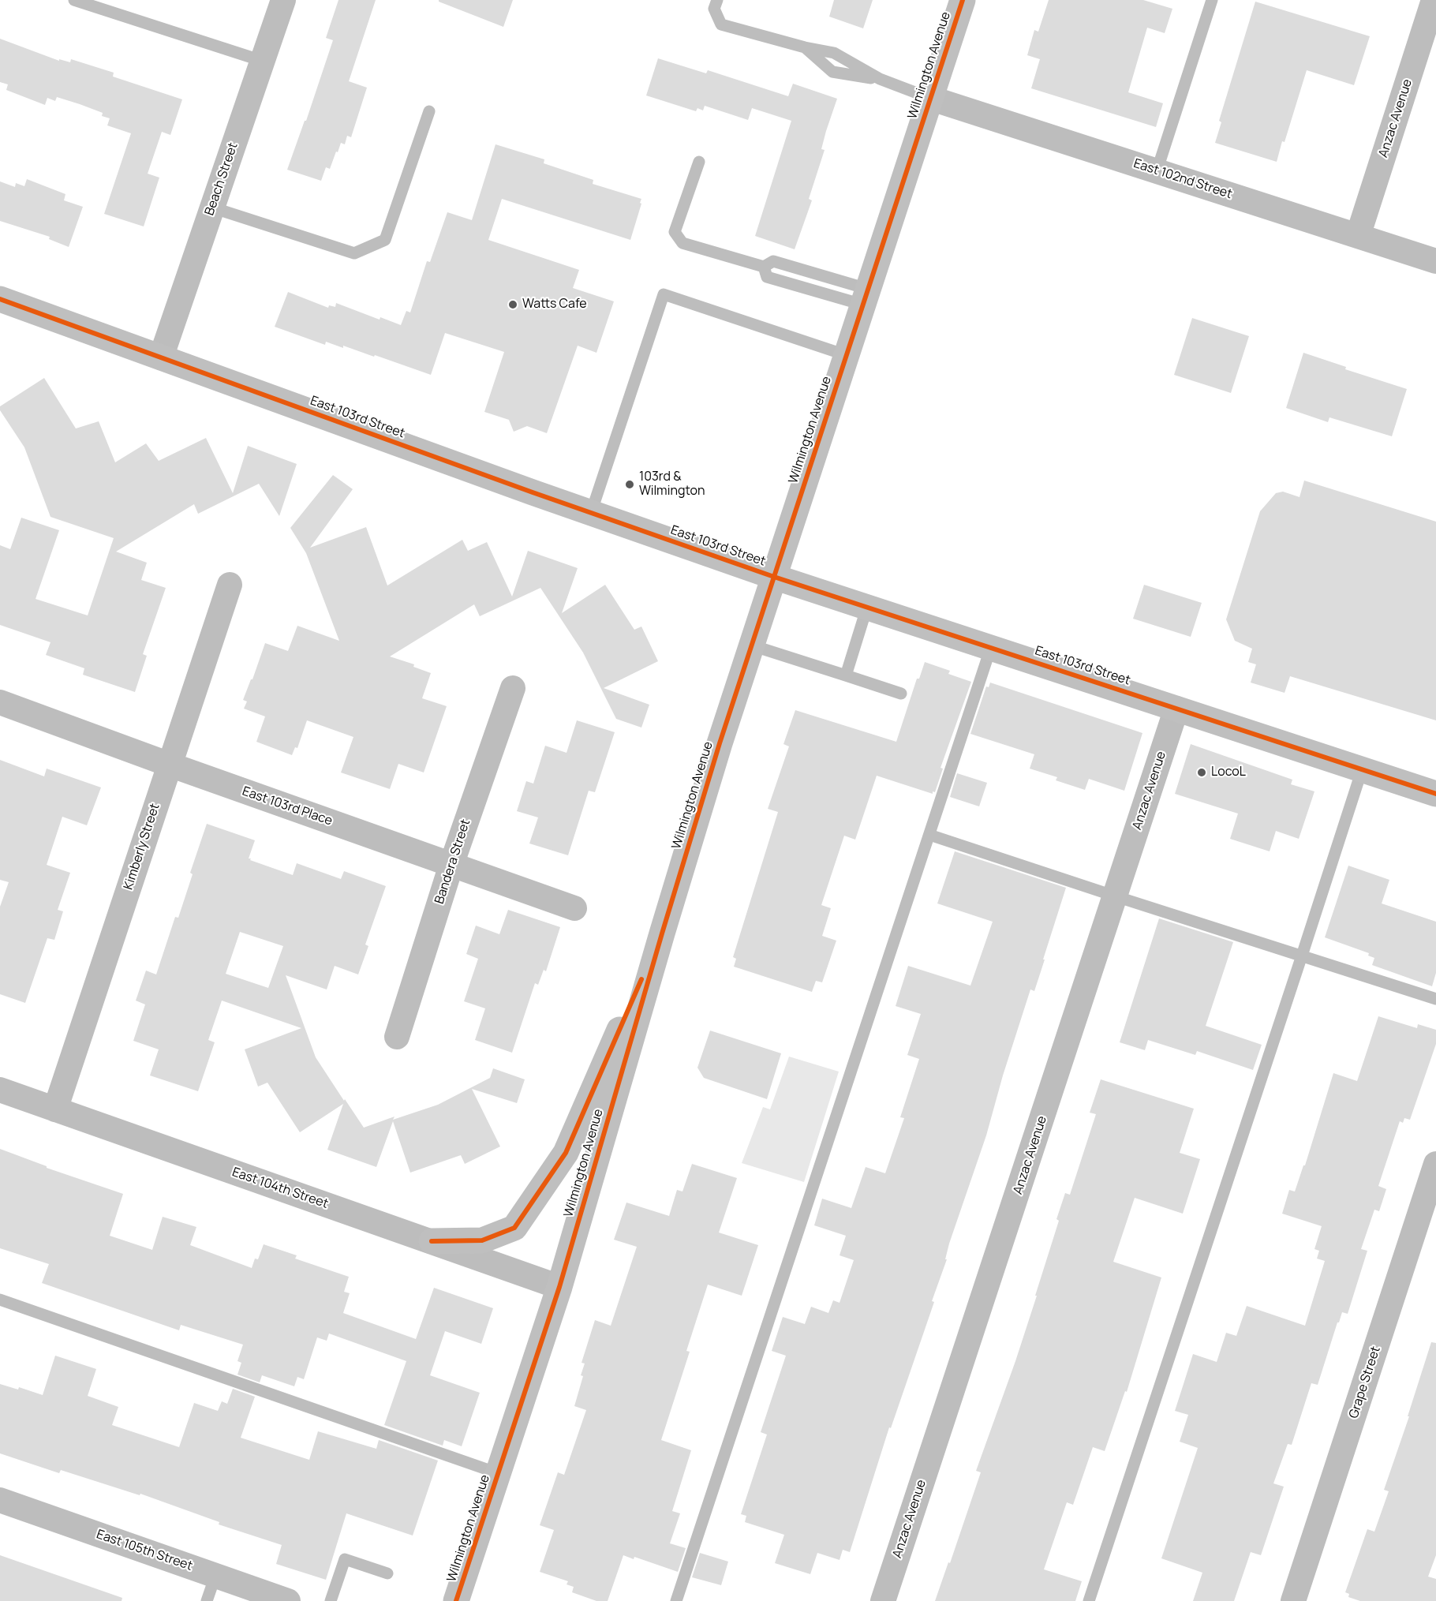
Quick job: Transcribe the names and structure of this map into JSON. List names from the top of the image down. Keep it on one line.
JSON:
{"streets":{"main road":["Wilmington Avenue","East 103rd Street"],"street":["Anzac Avenue","Beach Street","East 102nd Street","East 103rd Place","Kimberly Street","Bandera Street","East 104th Street","Grape Street","East 105th Street"]},"crossings":[["Wilmington Avenue","East 102nd Street"],["Wilmington Avenue","East 103rd Street"],["Wilmington Avenue","East 104th Street"],["Anzac Avenue","East 102nd Street"],["Anzac Avenue","East 103rd Street"],["Beach Street","East 103rd Street"],["East 103rd Place","Kimberly Street"],["East 103rd Place","Bandera Street"],["Kimberly Street","East 104th Street"]],"places":["Watts Cafe","103rd & Wilmington","LocoL"]}
